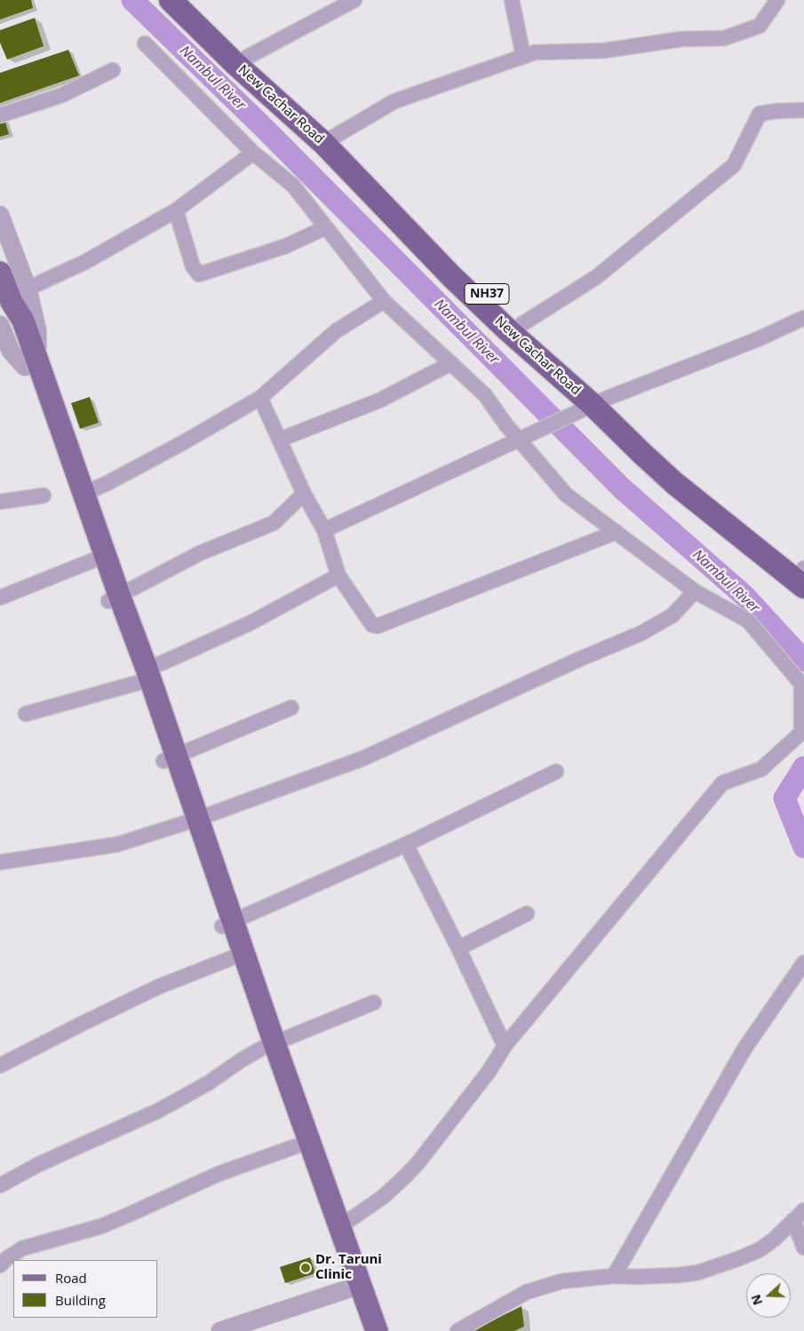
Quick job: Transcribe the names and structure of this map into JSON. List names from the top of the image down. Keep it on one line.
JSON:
{"streets":{"highway":["New Cachar Road","NH37"]},"water":["Nambul River"],"places":["Dr. Taruni Clinic"],"legend":["Road","Building"],"north":"left"}
